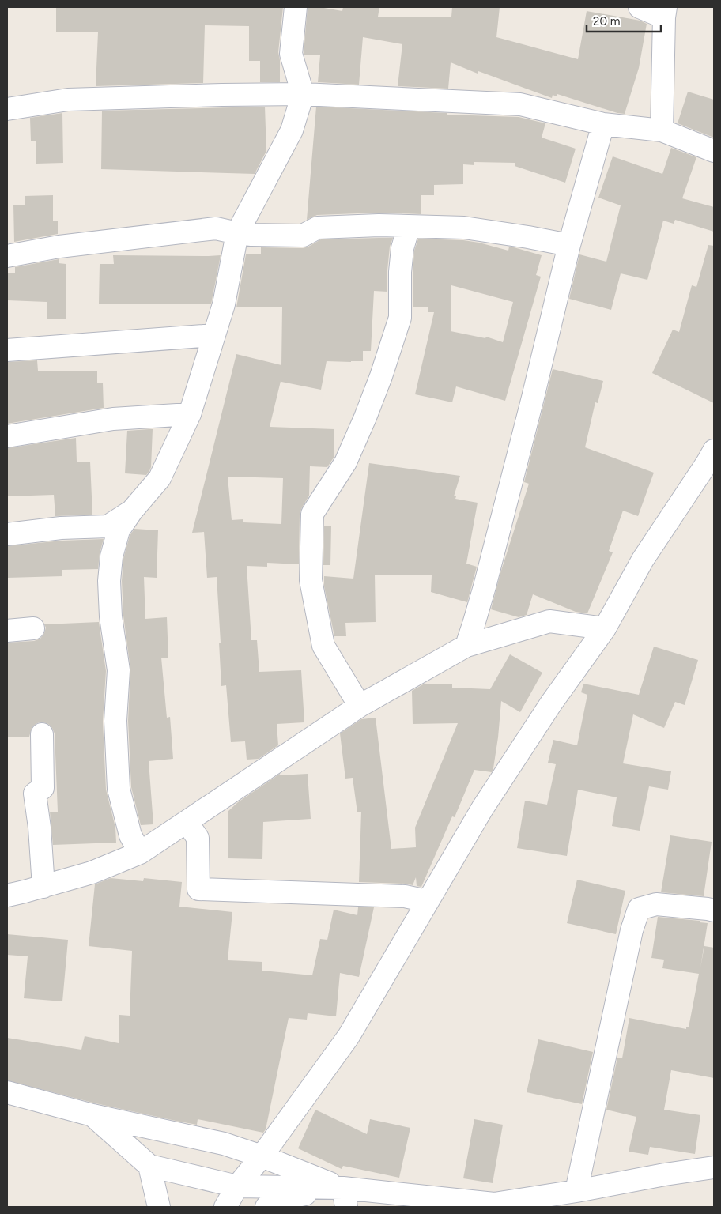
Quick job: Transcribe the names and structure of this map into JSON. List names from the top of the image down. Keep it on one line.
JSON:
{"scale_bar":"20 m"}
